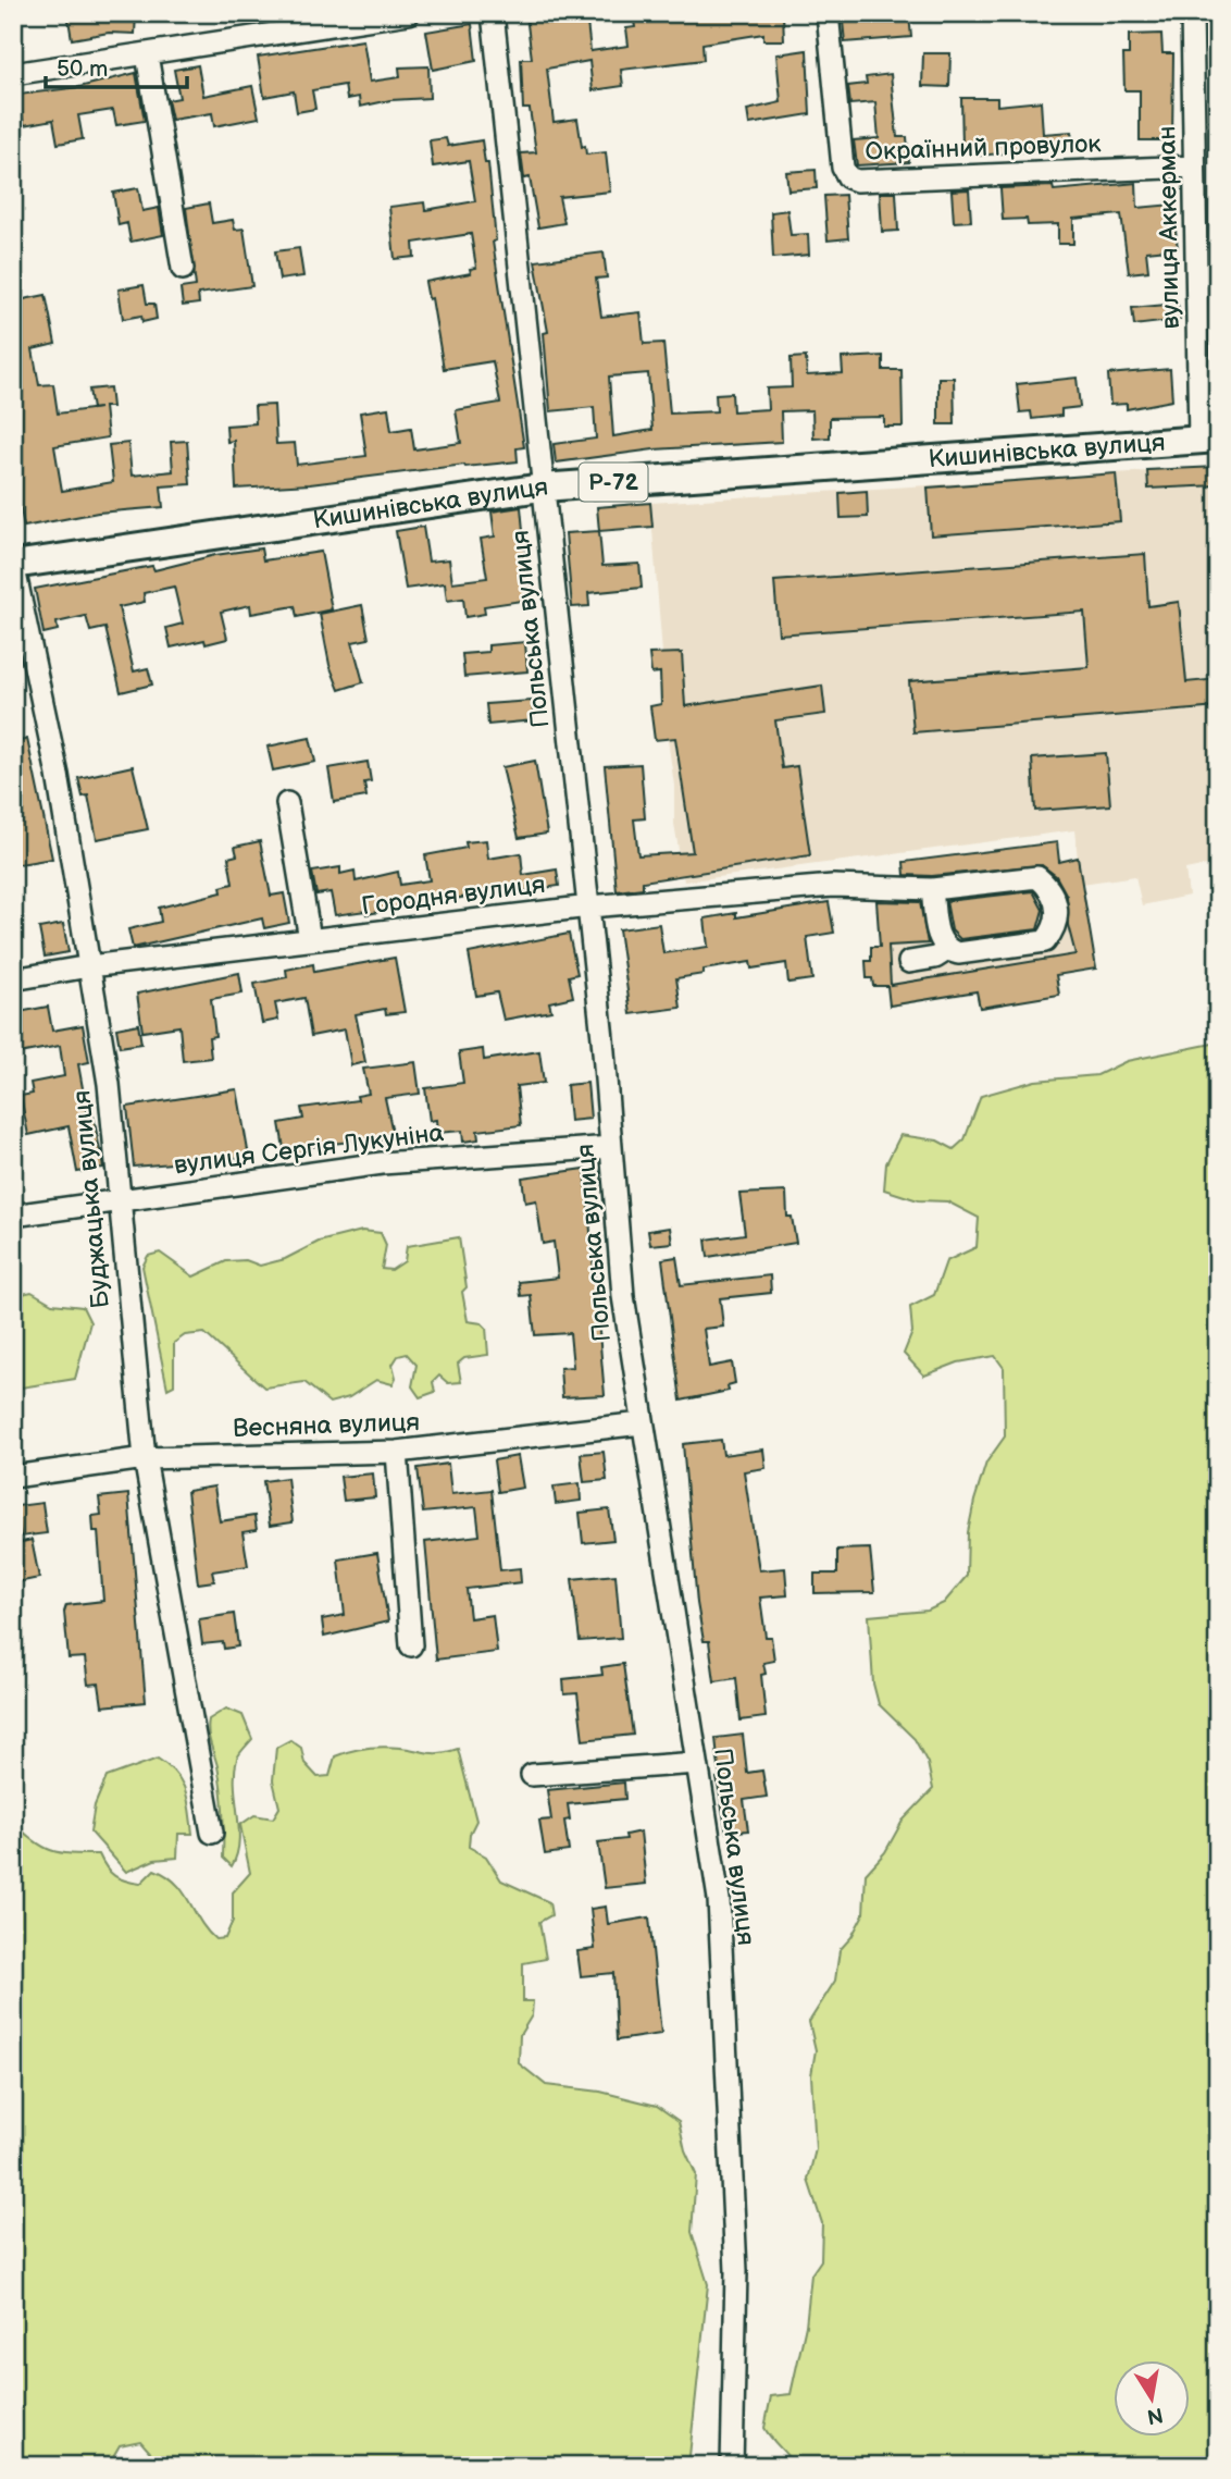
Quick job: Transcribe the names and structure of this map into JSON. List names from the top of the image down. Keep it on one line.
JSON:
{"streets":{"main road":["Кишинівська вулиця","Р-72"],"street":["Окраїнний провулок","вулиця Аккерман","Польська вулиця","Городня вулиця","вулиця Сергія Лукуніна","Буджацька вулиця","Весняна вулиця"]},"crossings":[["Окраїнний провулок","вулиця Аккерман"],["вулиця Аккерман","Кишинівська вулиця"],["Кишинівська вулиця","Польська вулиця"],["Кишинівська вулиця","Буджацька вулиця"],["Польська вулиця","Городня вулиця"],["Польська вулиця","вулиця Сергія Лукуніна"],["Польська вулиця","Весняна вулиця"],["Городня вулиця","Буджацька вулиця"],["вулиця Сергія Лукуніна","Буджацька вулиця"],["Буджацька вулиця","Весняна вулиця"]],"scale_bar":"50 m","north":"bottom"}
